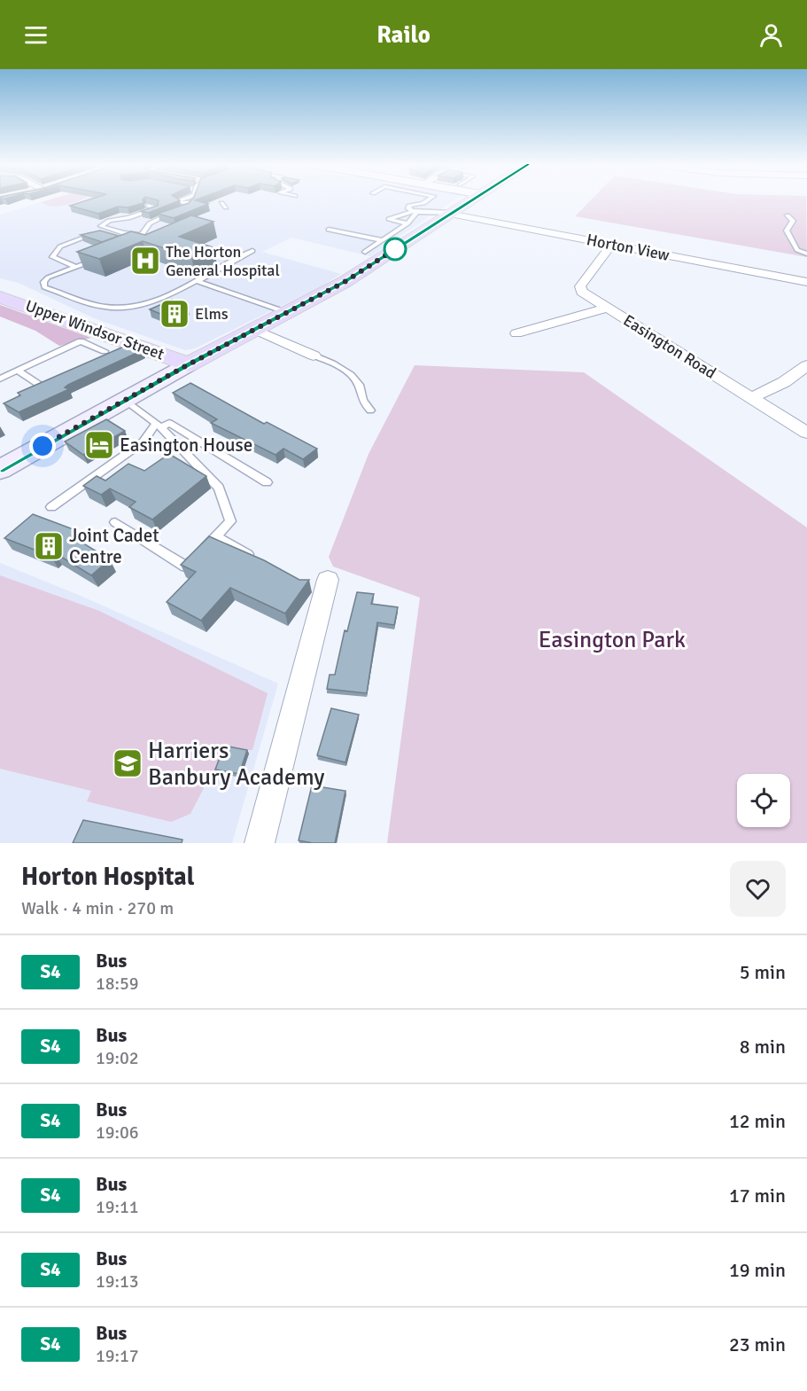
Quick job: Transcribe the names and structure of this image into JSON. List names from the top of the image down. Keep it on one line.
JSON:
{"streets":{"main road":["Upper Windsor Street"],"street":["Horton View","Easington Road"]},"crossings":[["Horton View","Easington Road"]],"parks":["Easington Park"],"places":{"hospital":["The Horton General Hospital"],"building":["Elms","Joint Cadet Centre"],"hotel":["Easington House"],"school or university":["Harriers Banbury Academy"]},"lines":["bus line S4"],"page":{"header":"Railo","heading":["Horton Hospital","Walk · 4 min · 270 m"],"list":[{"mark":"S4","name":"Bus","note":"18:59","value":"5 min"},{"mark":"S4","name":"Bus","note":"19:02","value":"8 min"},{"mark":"S4","name":"Bus","note":"19:06","value":"12 min"},{"mark":"S4","name":"Bus","note":"19:11","value":"17 min"},{"mark":"S4","name":"Bus","note":"19:13","value":"19 min"},{"mark":"S4","name":"Bus","note":"19:17","value":"23 min"}]}}
